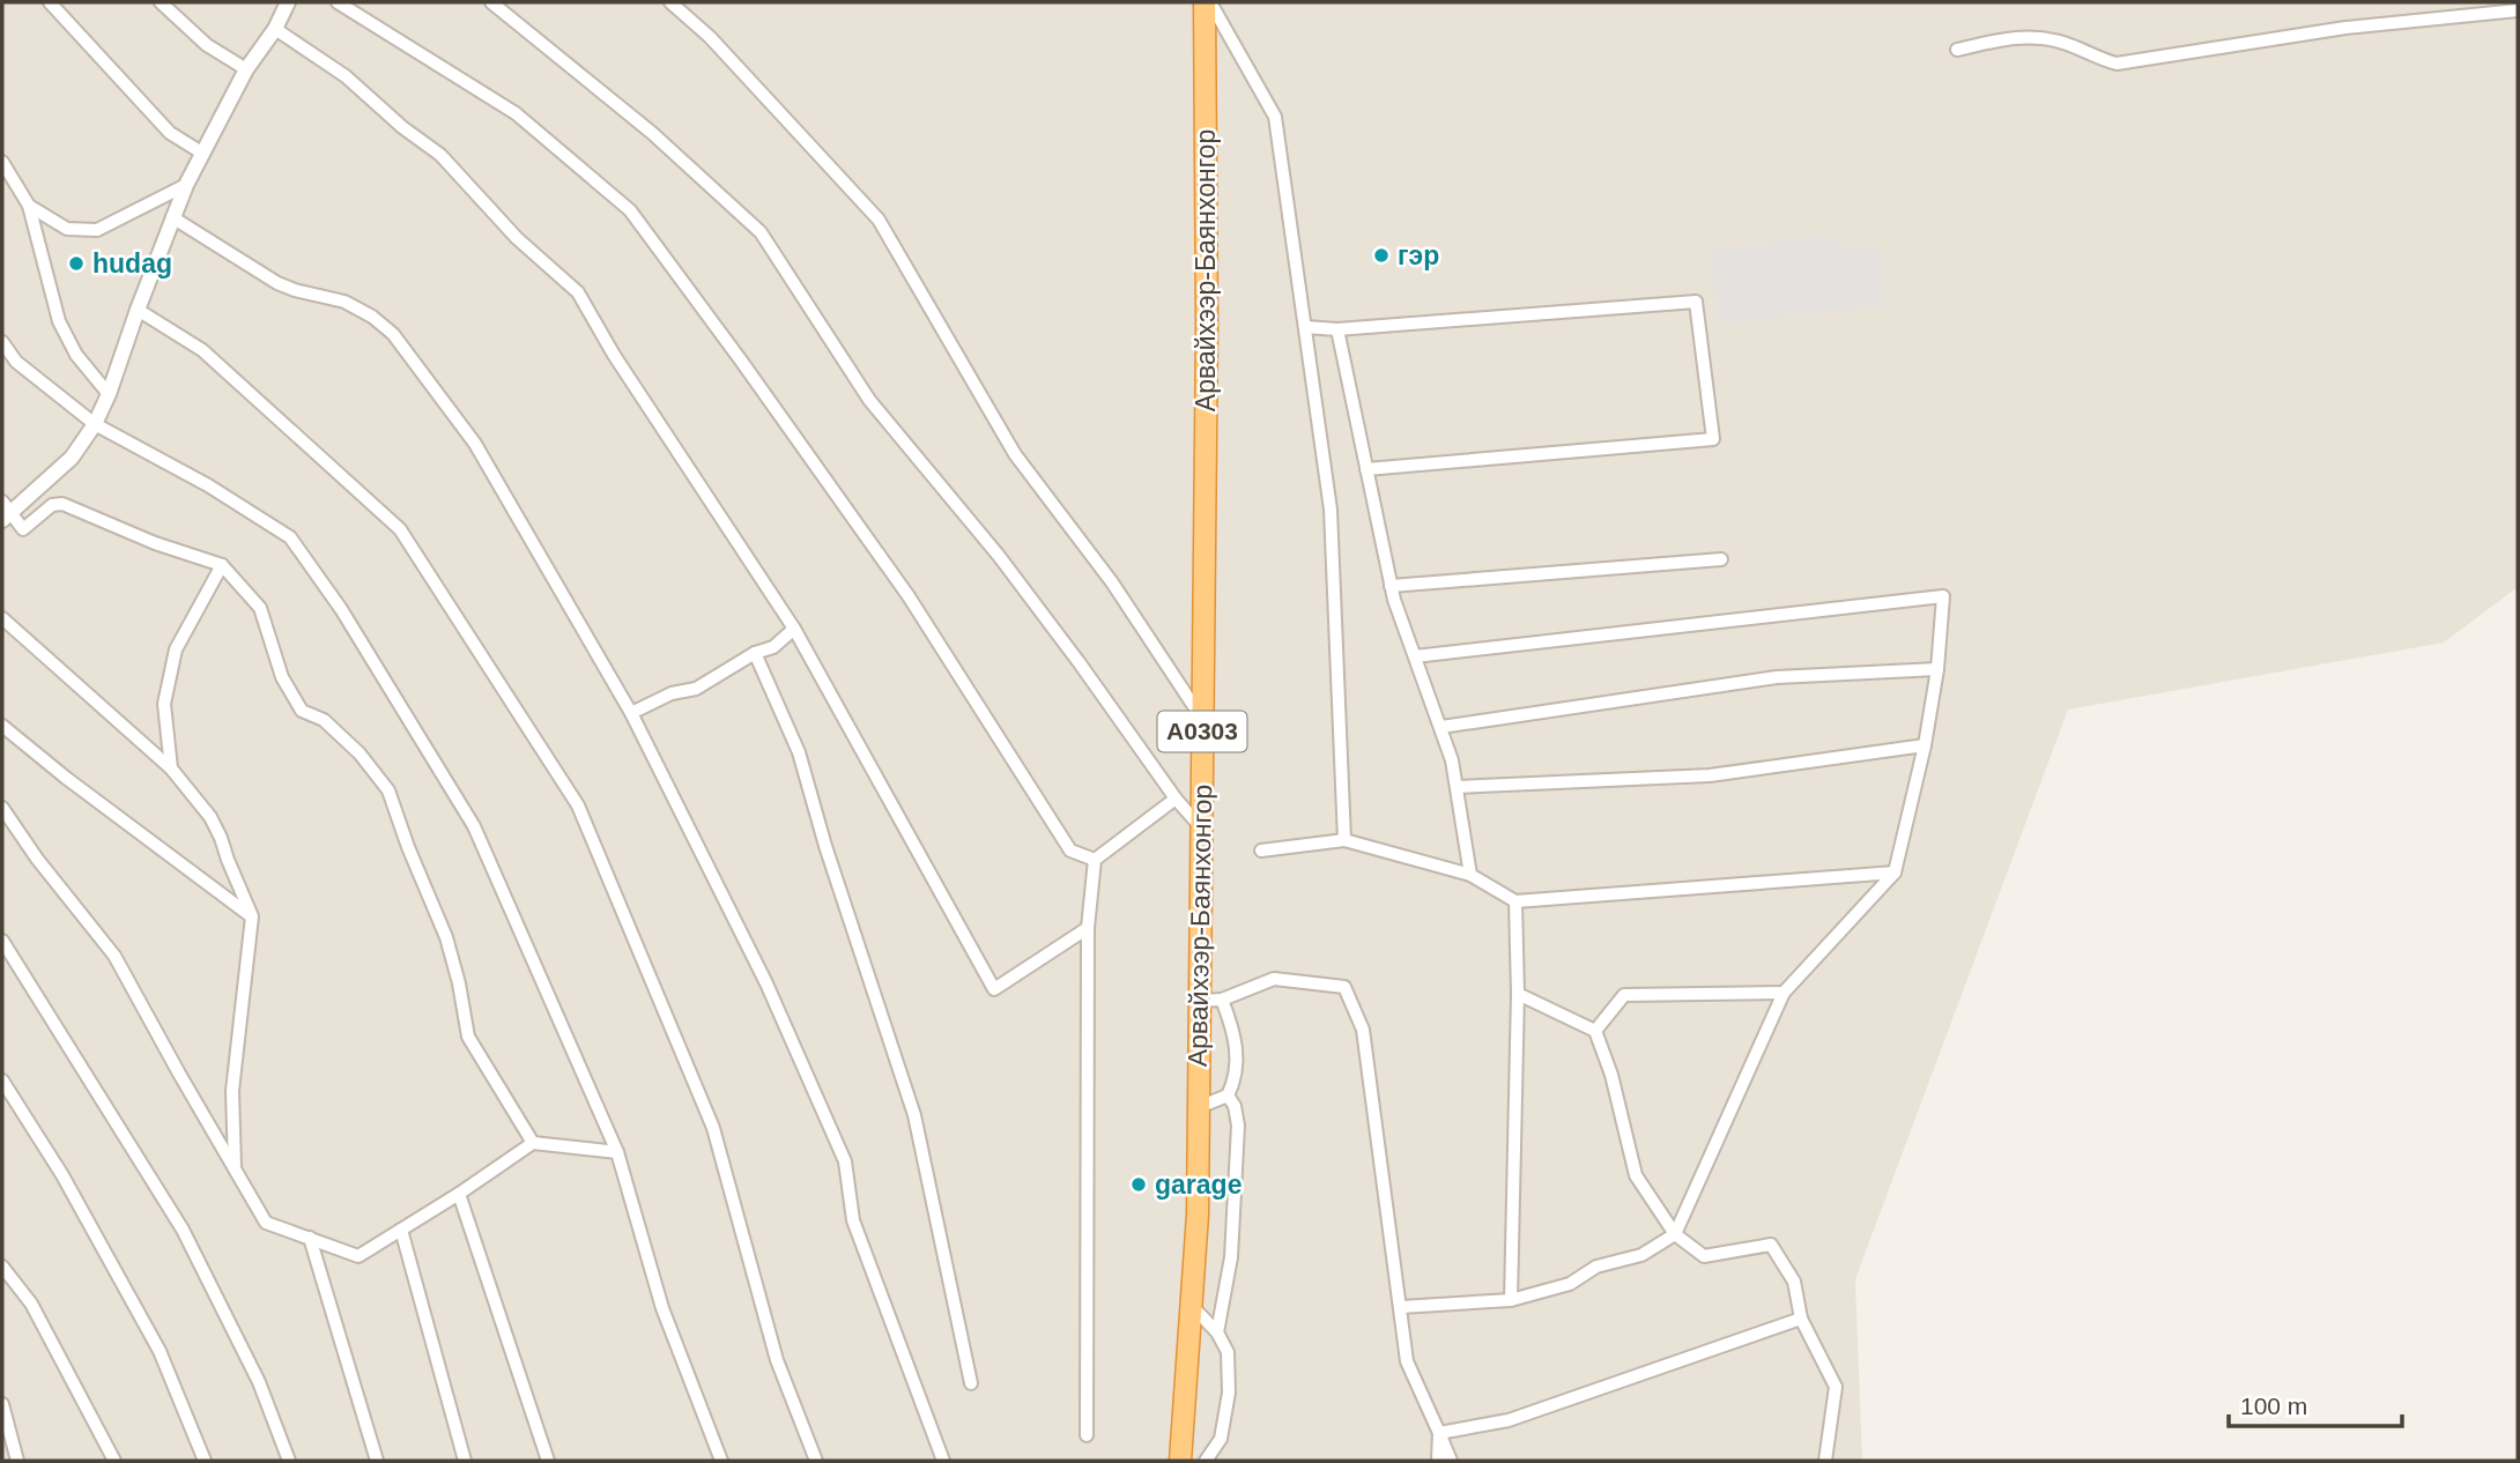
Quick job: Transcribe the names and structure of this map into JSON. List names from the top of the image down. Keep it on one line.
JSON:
{"streets":{"highway":["Арвайхээр-Баянхонгор","A0303"]},"places":["гэр","hudag","garage"],"scale_bar":"100 m"}
